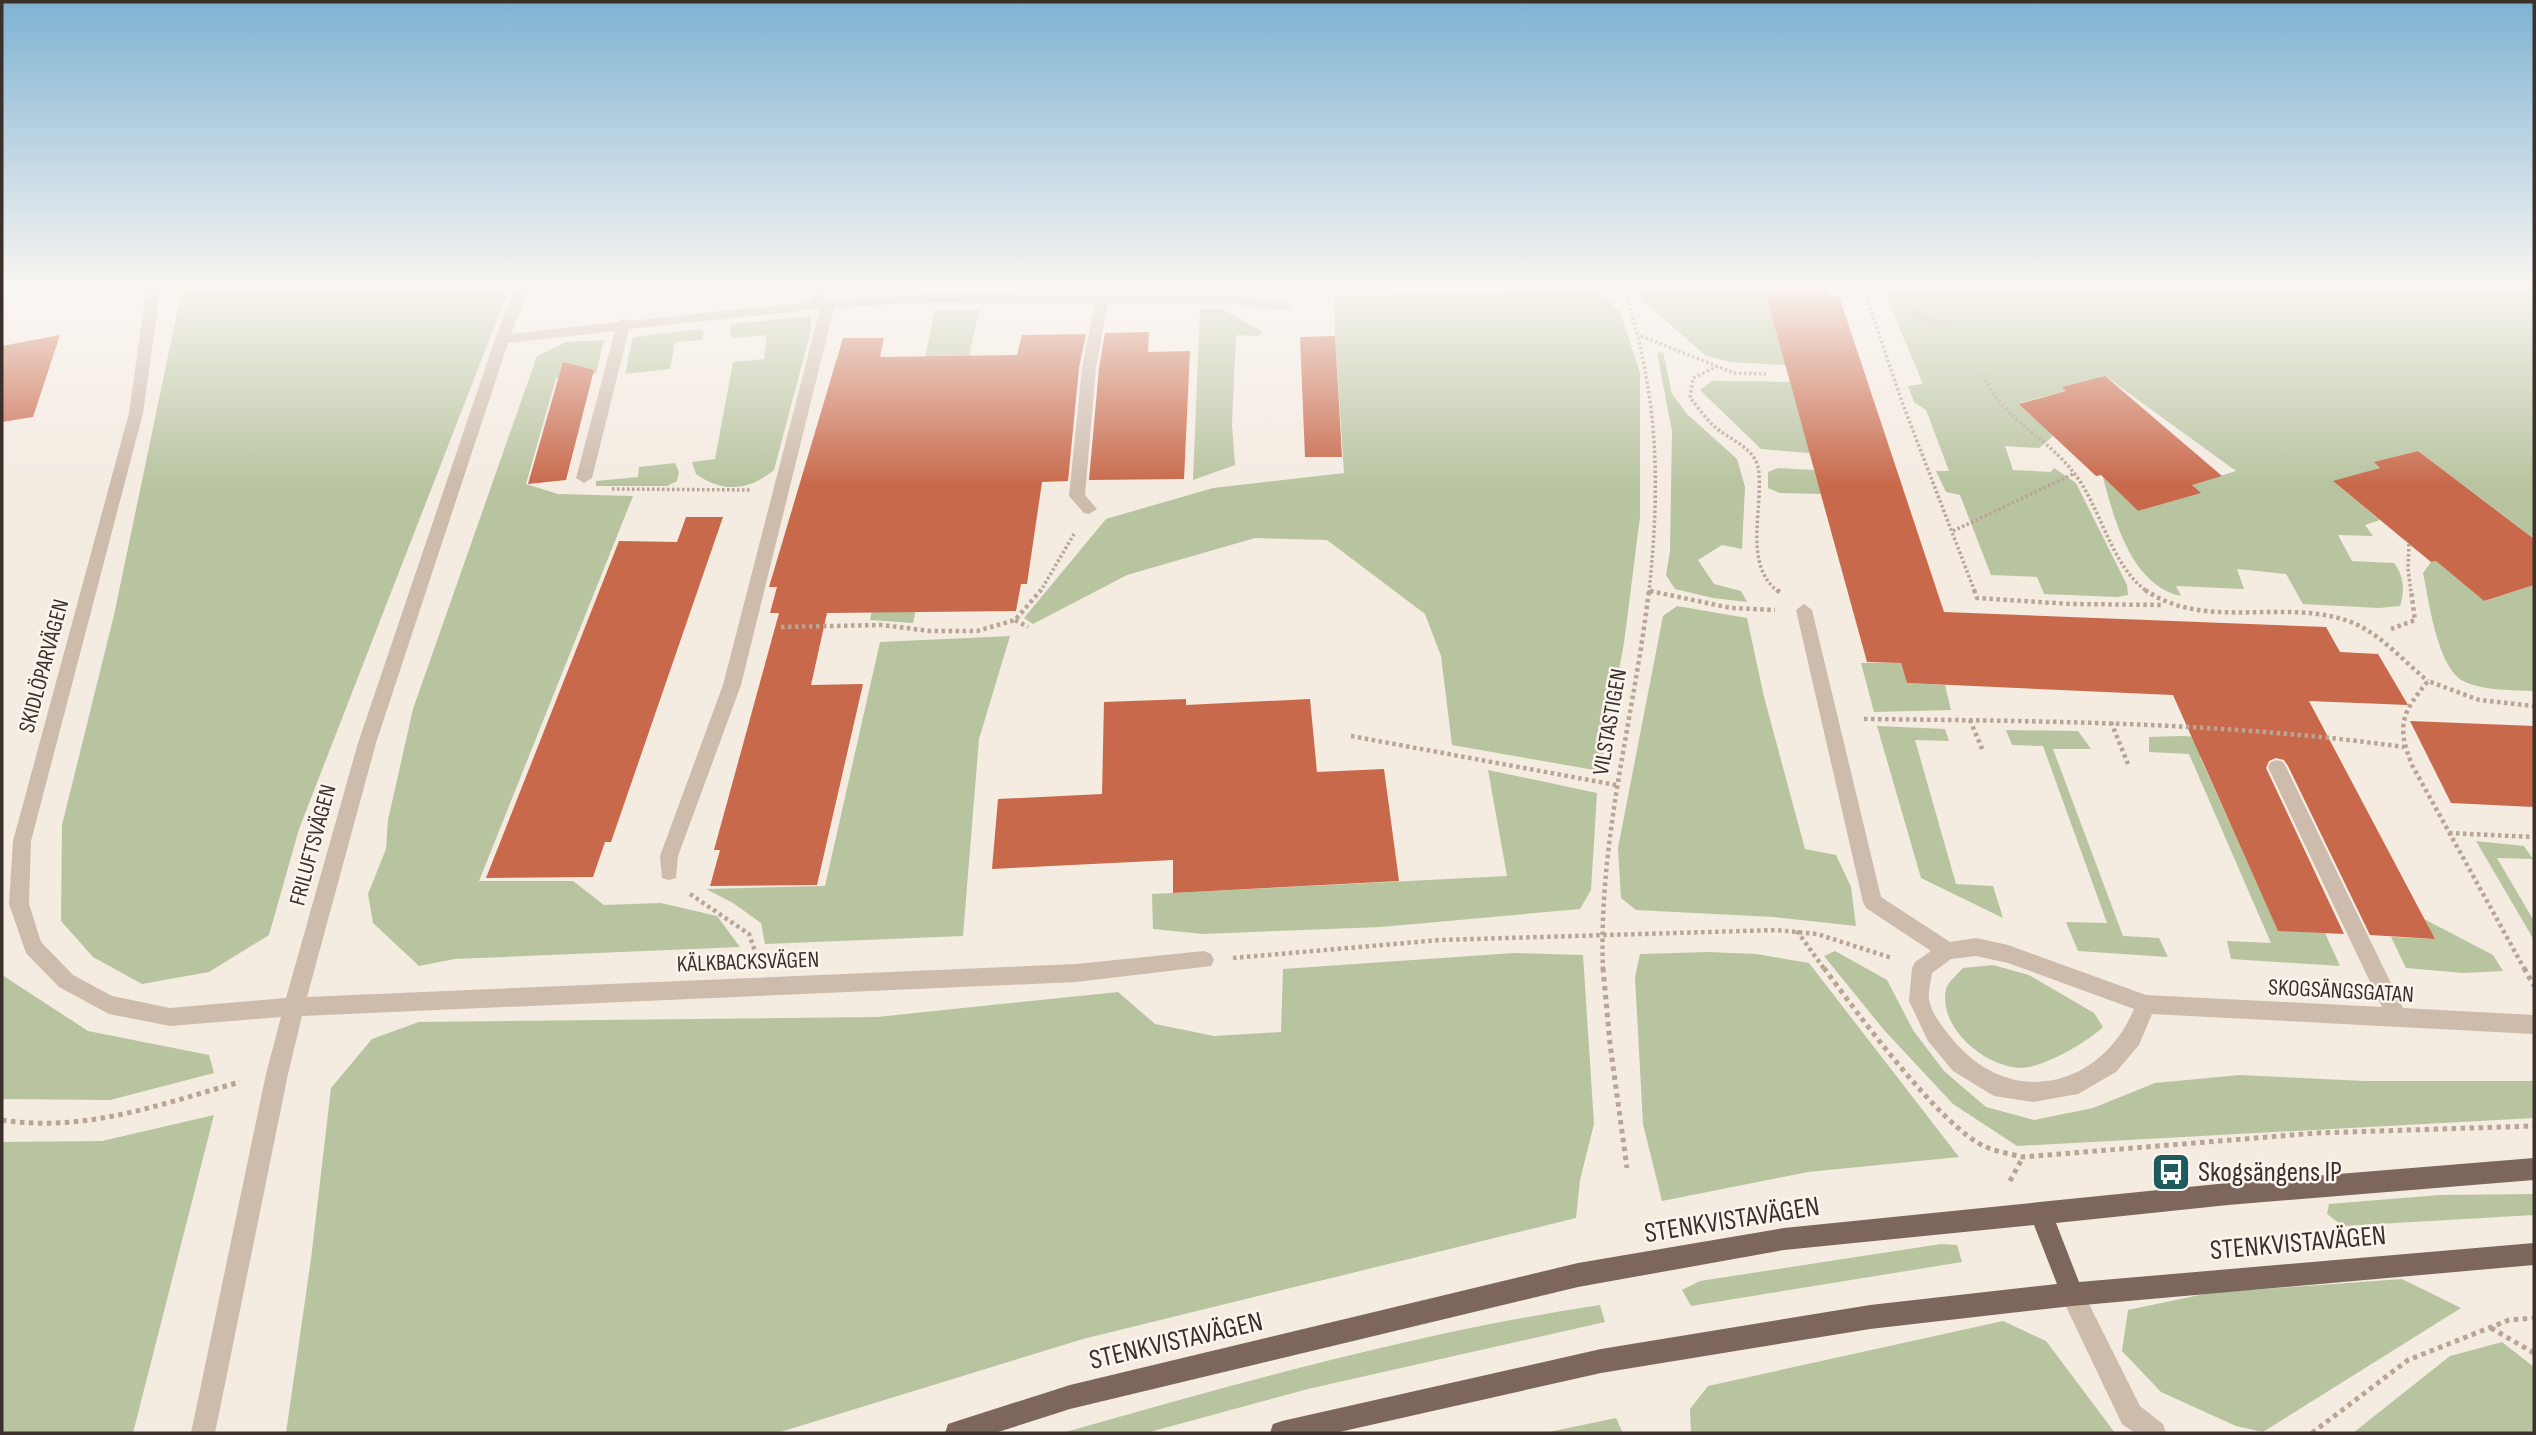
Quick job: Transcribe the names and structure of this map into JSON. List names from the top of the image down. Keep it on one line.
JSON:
{"streets":{"main road":["STENKVISTAVÄGEN"],"street":["SKIDLÖPARVÄGEN","FRILUFTSVÄGEN","KÄLKBACKSVÄGEN","SKOGSÄNGSGATAN"],"path":["VILSTASTIGEN"]},"crossings":[["SKIDLÖPARVÄGEN","FRILUFTSVÄGEN"],["SKIDLÖPARVÄGEN","KÄLKBACKSVÄGEN"],["FRILUFTSVÄGEN","KÄLKBACKSVÄGEN"]],"places":{"bus stop":["Skogsängens IP"]}}
